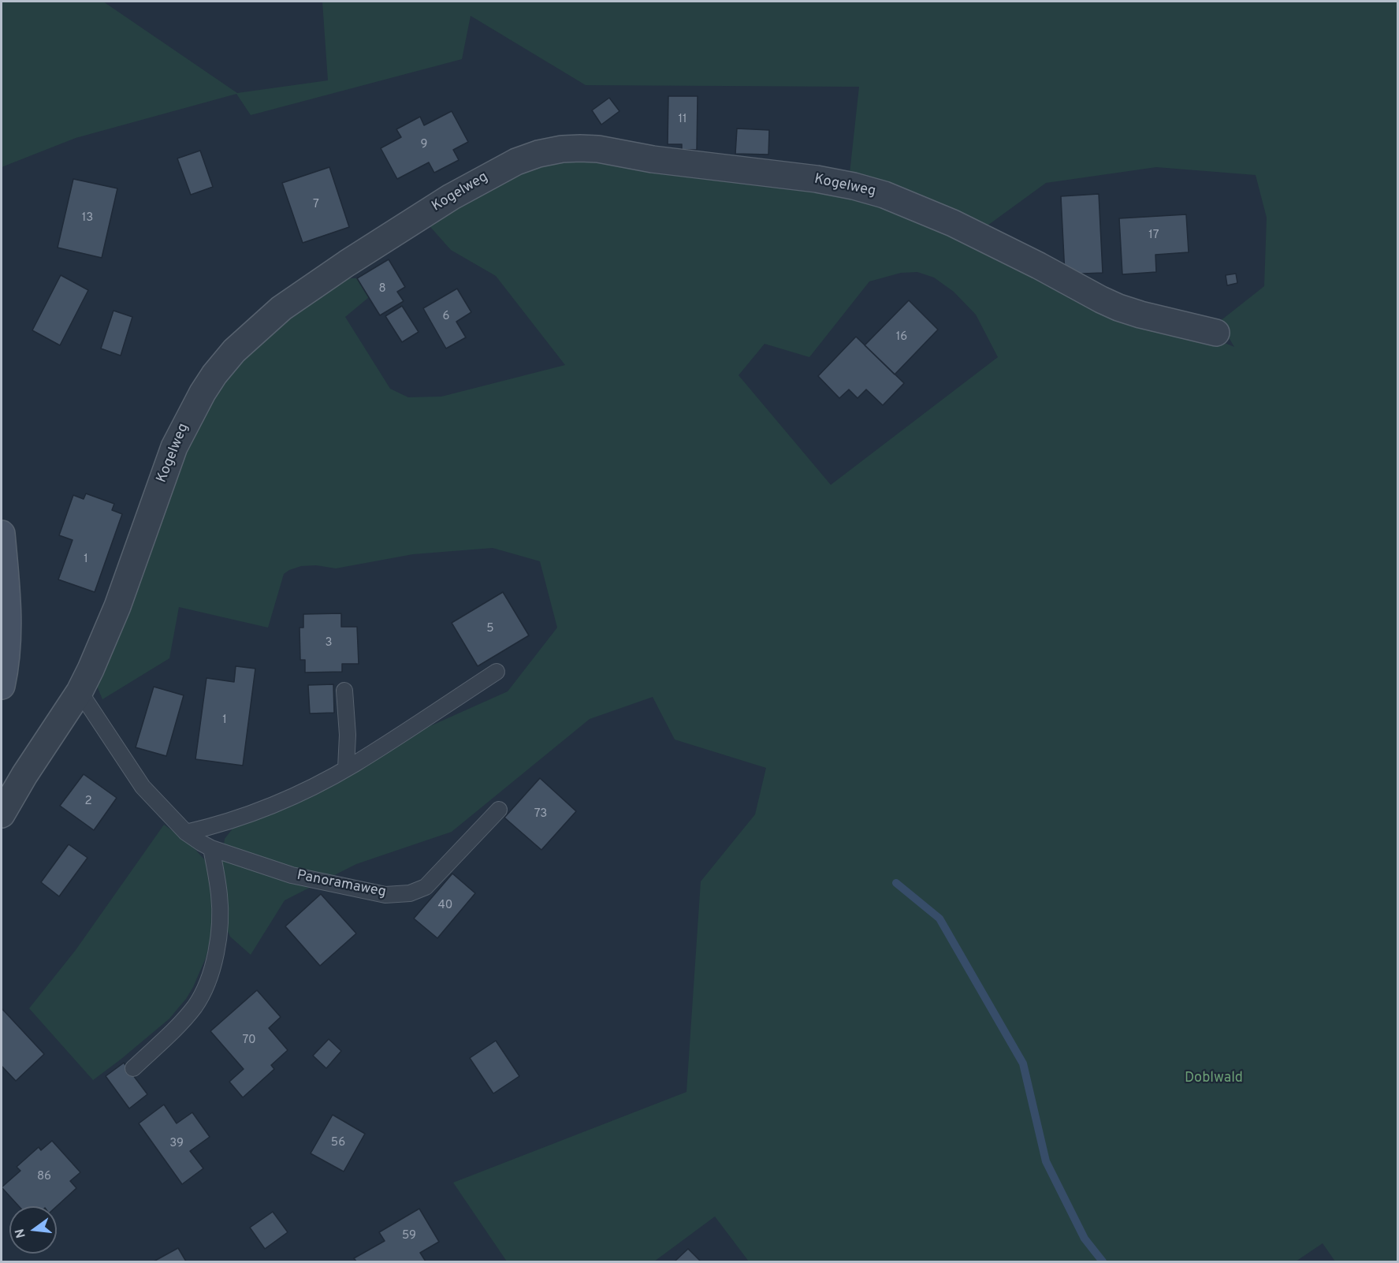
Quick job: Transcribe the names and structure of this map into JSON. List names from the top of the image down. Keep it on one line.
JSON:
{"streets":{"street":["Kogelweg"],"lane":["Panoramaweg"]},"crossings":[["Kogelweg","Panoramaweg"]],"parks":["Doblwald"],"house_numbers":["11","9","7","13","17","8","6","16","1","5","3","1","2","73","40","70","56","39","86","59"],"north":"left"}
